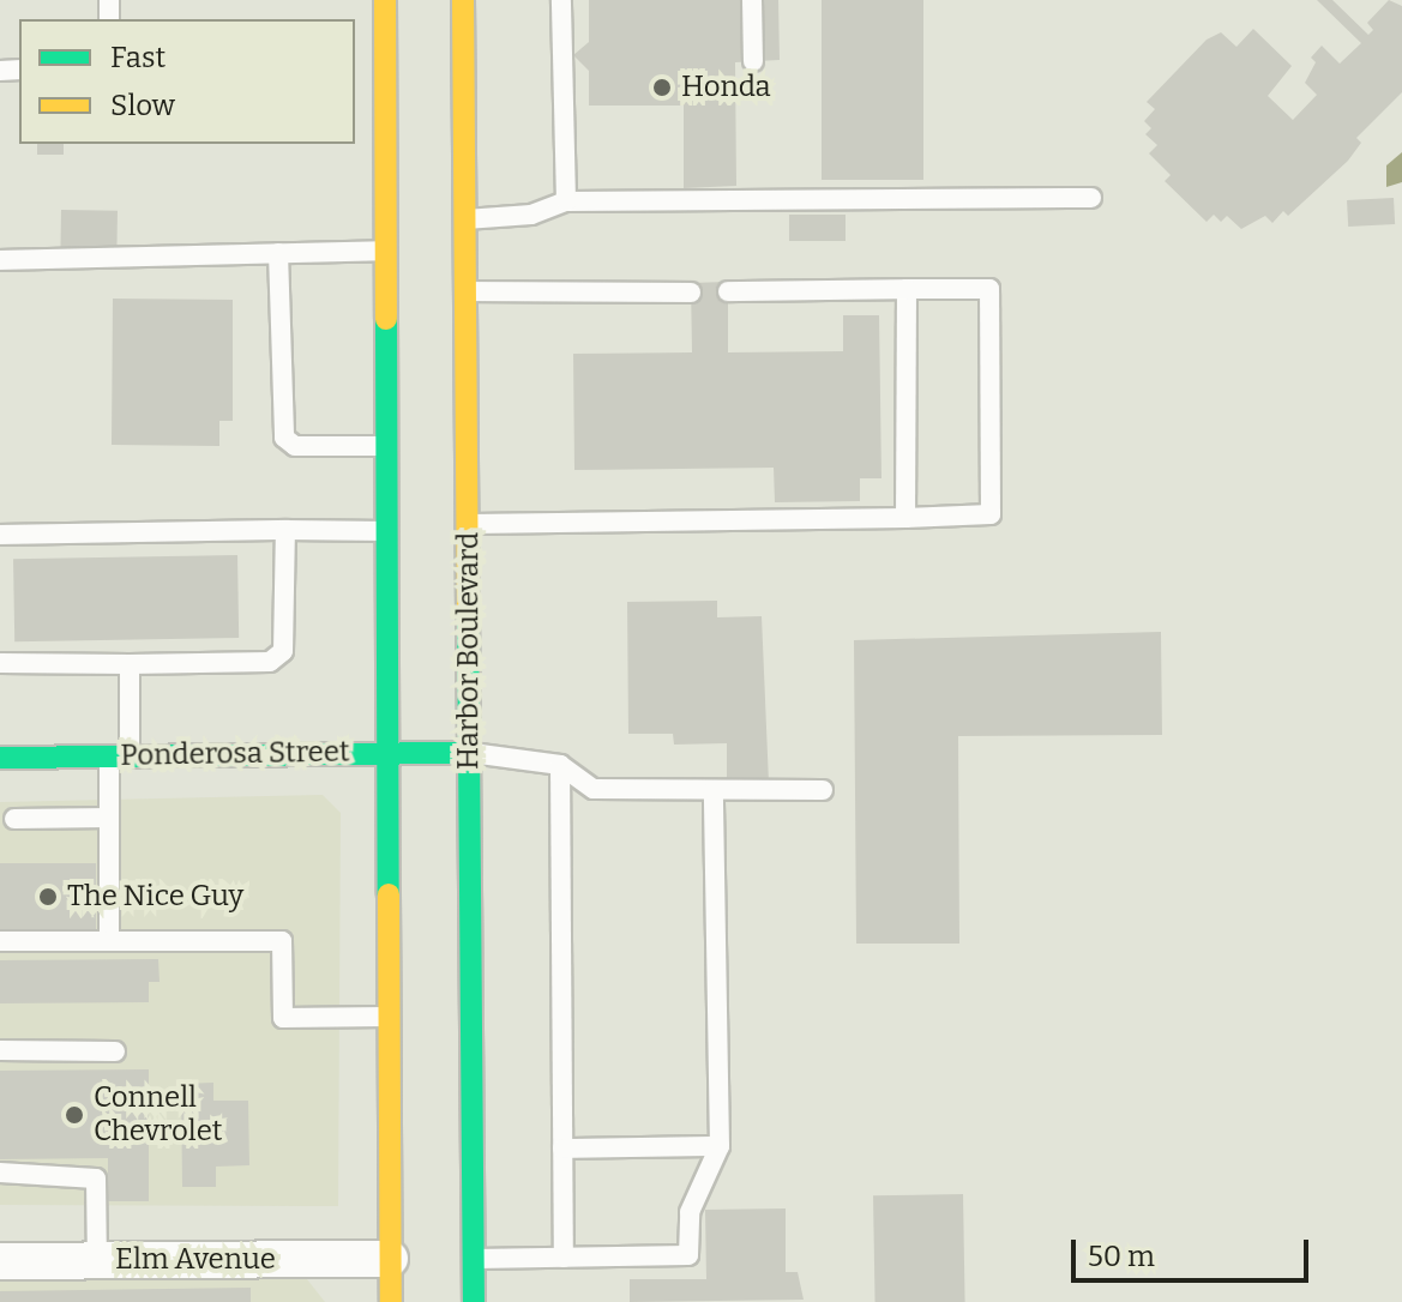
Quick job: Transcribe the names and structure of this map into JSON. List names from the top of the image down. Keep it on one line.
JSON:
{"streets":{"main road":["Harbor Boulevard","Ponderosa Street"],"street":["Elm Avenue"]},"crossings":[["Harbor Boulevard","Ponderosa Street"]],"places":["Honda","The Nice Guy","Connell Chevrolet"],"legend":["Fast","Slow"],"scale_bar":"50 m"}
